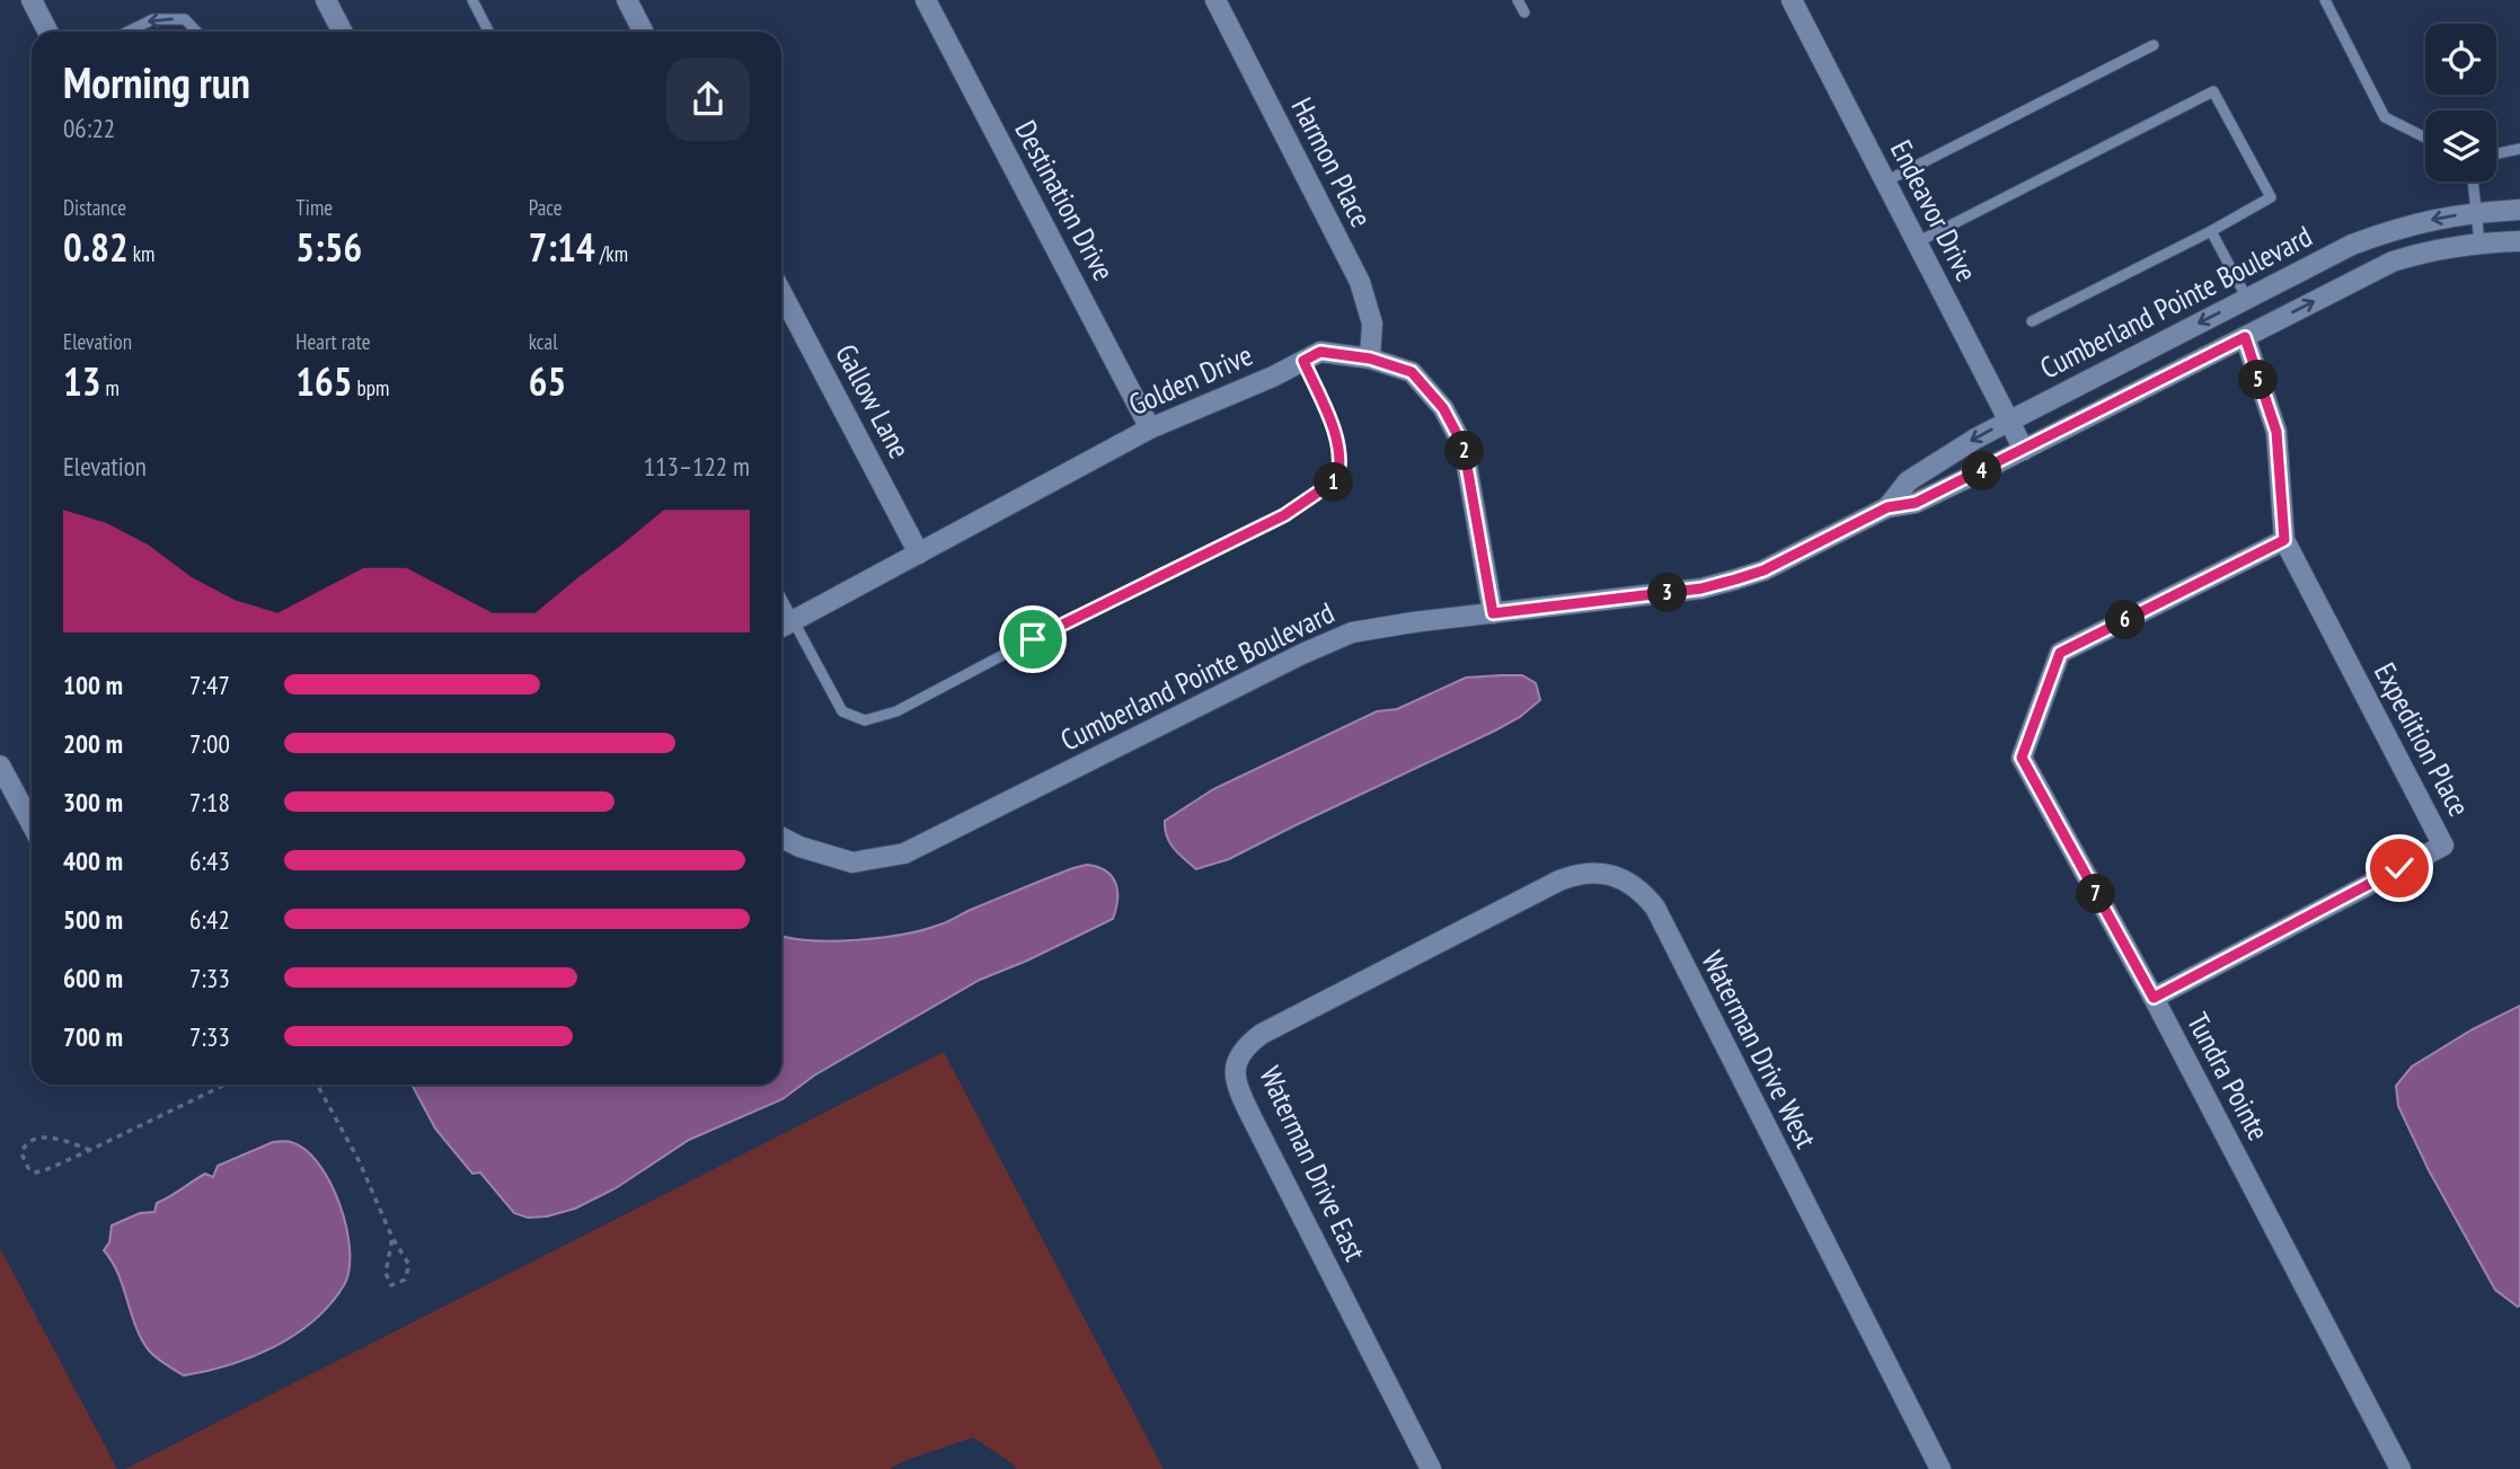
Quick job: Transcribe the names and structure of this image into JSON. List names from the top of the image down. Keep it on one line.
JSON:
{"streets":{"street":["Harmon Place","Destination Drive","Endeavor Drive","Cumberland Pointe Boulevard","Golden Drive","Gallow Lane","Expedition Place","Waterman Drive West","Tundra Pointe","Waterman Drive East"]},"crossings":[["Harmon Place","Golden Drive"],["Destination Drive","Golden Drive"],["Endeavor Drive","Cumberland Pointe Boulevard"],["Cumberland Pointe Boulevard","Golden Drive"],["Golden Drive","Gallow Lane"],["Expedition Place","Tundra Pointe"],["Waterman Drive West","Waterman Drive East"]],"page":{"heading":["Morning run","06:22"],"stats":[["Distance","0.82 km"],["Time","5:56"],["Pace","7:14 /km"],["Elevation","13 m"],["Heart rate","165 bpm"],["kcal","65"]],"pins":["5","2","4","1","3","6","7"],"chart":["Elevation","113–122 m"],"list":[{"name":"100 m","note":"7:47"},{"name":"200 m","note":"7:00"},{"name":"300 m","note":"7:18"},{"name":"400 m","note":"6:43"},{"name":"500 m","note":"6:42"},{"name":"600 m","note":"7:33"},{"name":"700 m","note":"7:33"}]}}
